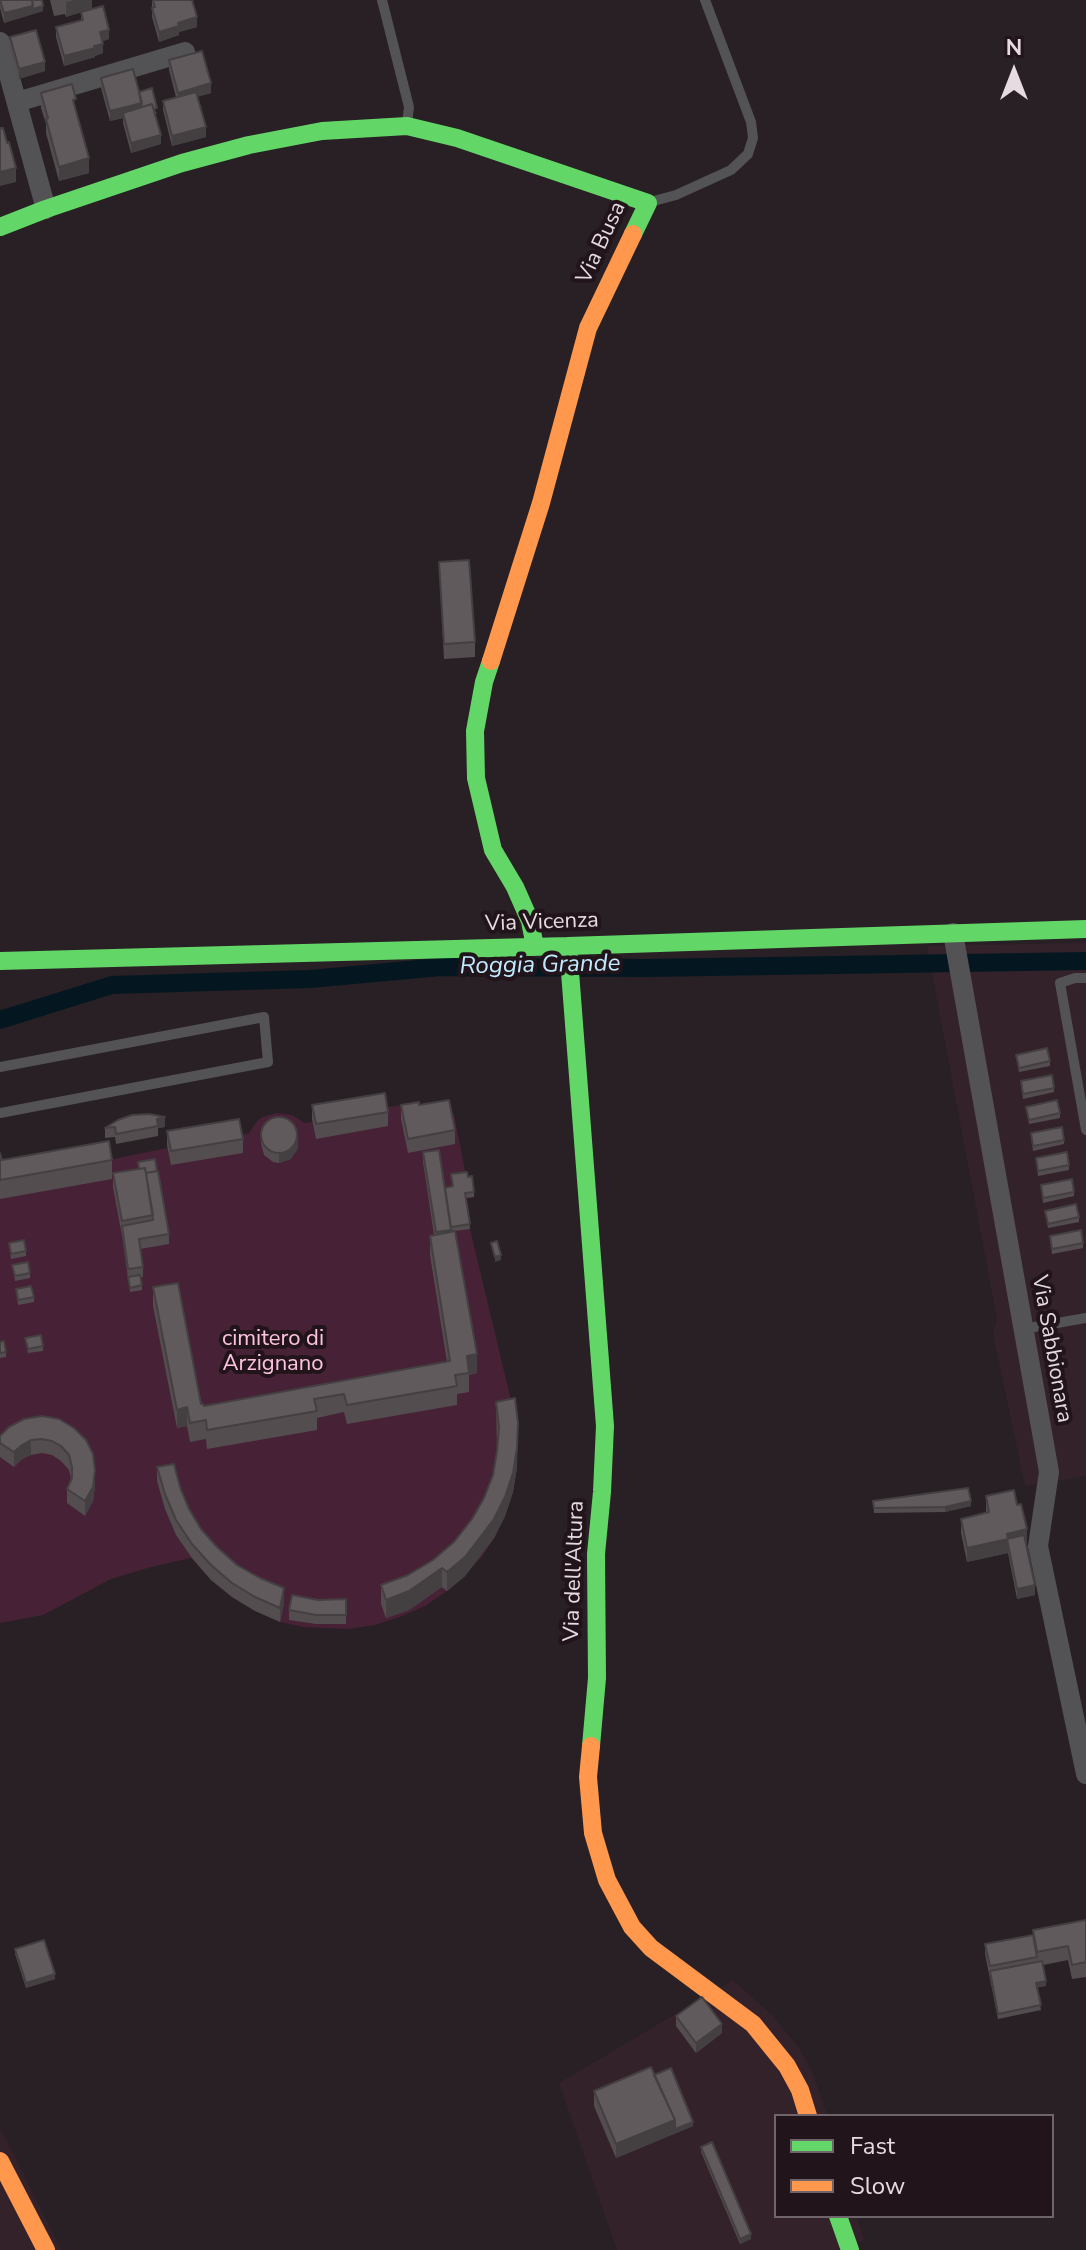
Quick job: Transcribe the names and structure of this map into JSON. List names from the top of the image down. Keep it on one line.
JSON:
{"streets":{"street":["Via Busa","Via Vicenza","Via Sabbionara","Via dell'Altura"]},"crossings":[["Via Busa","Via Vicenza"],["Via Vicenza","Via Sabbionara"],["Via Vicenza","Via dell'Altura"]],"water":["Roggia Grande"],"parks":["cimitero di Arzignano"],"legend":["Fast","Slow"],"north":"top"}
